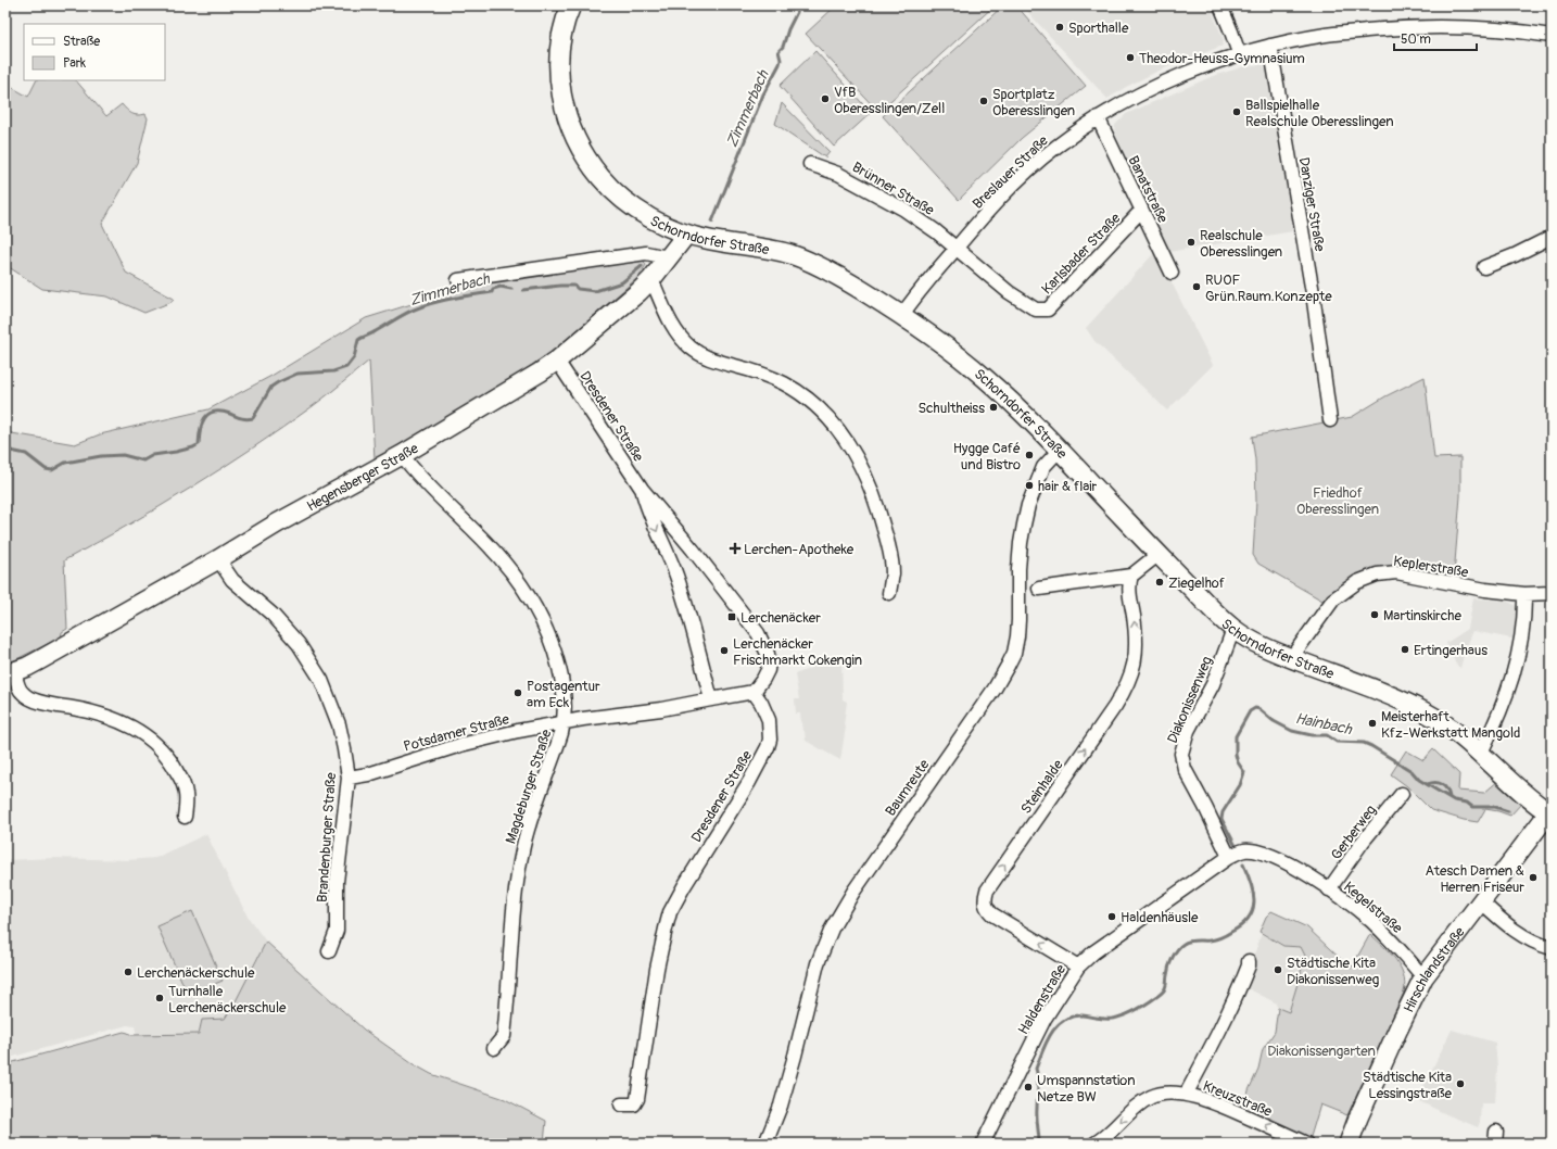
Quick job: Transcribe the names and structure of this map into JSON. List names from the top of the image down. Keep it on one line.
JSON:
{"streets":{"main road":["Schorndorfer Straße","Hegensberger Straße","Hirschlandstraße"],"street":["Breslauer Straße","Brünner Straße","Banatstraße","Danziger Straße","Karlsbader Straße","Dresdener Straße","Keplerstraße","Diakonissenweg","Potsdamer Straße","Magdeburger Straße","Steinhalde","Baumreute","Gerberweg","Brandenburger Straße","Kegelstraße","Haldenstraße","Kreuzstraße"]},"crossings":[["Breslauer Straße","Brünner Straße"],["Breslauer Straße","Banatstraße"],["Breslauer Straße","Danziger Straße"],["Breslauer Straße","Schorndorfer Straße"],["Breslauer Straße","Karlsbader Straße"],["Brünner Straße","Karlsbader Straße"],["Banatstraße","Karlsbader Straße"],["Schorndorfer Straße","Hegensberger Straße"],["Schorndorfer Straße","Keplerstraße"],["Schorndorfer Straße","Diakonissenweg"],["Schorndorfer Straße","Baumreute"],["Schorndorfer Straße","Hirschlandstraße"],["Dresdener Straße","Hegensberger Straße"],["Dresdener Straße","Potsdamer Straße"],["Hegensberger Straße","Magdeburger Straße"],["Hegensberger Straße","Brandenburger Straße"],["Diakonissenweg","Kegelstraße"],["Diakonissenweg","Haldenstraße"],["Potsdamer Straße","Magdeburger Straße"],["Potsdamer Straße","Brandenburger Straße"],["Steinhalde","Haldenstraße"],["Gerberweg","Kegelstraße"],["Kegelstraße","Hirschlandstraße"],["Kegelstraße","Haldenstraße"]],"one_way":["Steinhalde","Kreuzstraße"],"water":["Zimmerbach","Hainbach"],"parks":["Friedhof Oberesslingen","Diakonissengarten"],"places":{"other":["Sporthalle","Theodor-Heuss-Gymnasium","VfB Oberesslingen/Zell","Sportplatz Oberesslingen","Ballspielhalle Realschule Oberesslingen","Realschule Oberesslingen","RUOF Grün.Raum.Konzepte","Schultheiss","Hygge Café und Bistro","hair & flair","Ziegelhof","Martinskirche","Ertingerhaus","Lerchenäcker Frischmarkt Cokengin","Postagentur am Eck","Meisterhaft Kfz-Werkstatt Mangold","Atesch Damen & Herren Friseur","Haldenhäusle","Städtische Kita Diakonissenweg","Lerchenäckerschule","Turnhalle Lerchenäckerschule","Städtische Kita Lessingstraße","Umspannstation Netze BW"],"health":["Lerchen-Apotheke"],"transit":["Lerchenäcker"]},"legend":["Straße","Park"],"scale_bar":"50 m"}
